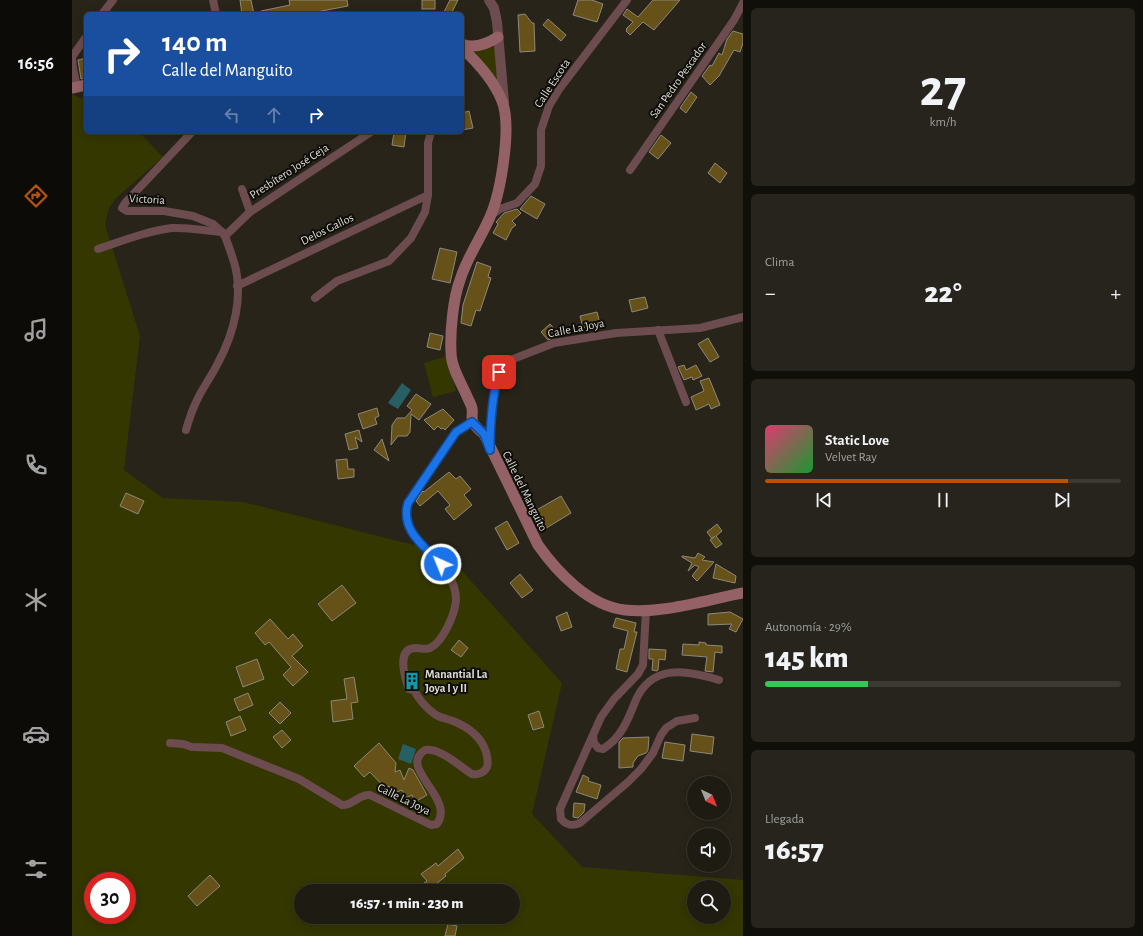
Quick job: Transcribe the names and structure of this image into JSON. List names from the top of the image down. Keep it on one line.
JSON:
{"streets":{"main road":["Calle del Manguito"],"street":["San Pedro Pescador","Calle Escota","Presbítero José Ceja","Victoria","Delos Gallos","Calle La Joya"]},"crossings":[["Presbítero José Ceja","Victoria"],["Calle La Joya","Calle del Manguito"]],"places":{"building":["Manantial La Joya I y II"]},"north":"bottom right","page":{"tabs":"16:56","tile":[["27","km/h"],"Clima",["Autonomía · 29%","145 km"],["Llegada","16:57"]],"turn":["140 m","Calle del Manguito"],"heat":["−","22°","+"],"song":["Static Love","Velvet Ray"],"limit":"30","trip":"16:57 · 1 min · 230 m"}}
